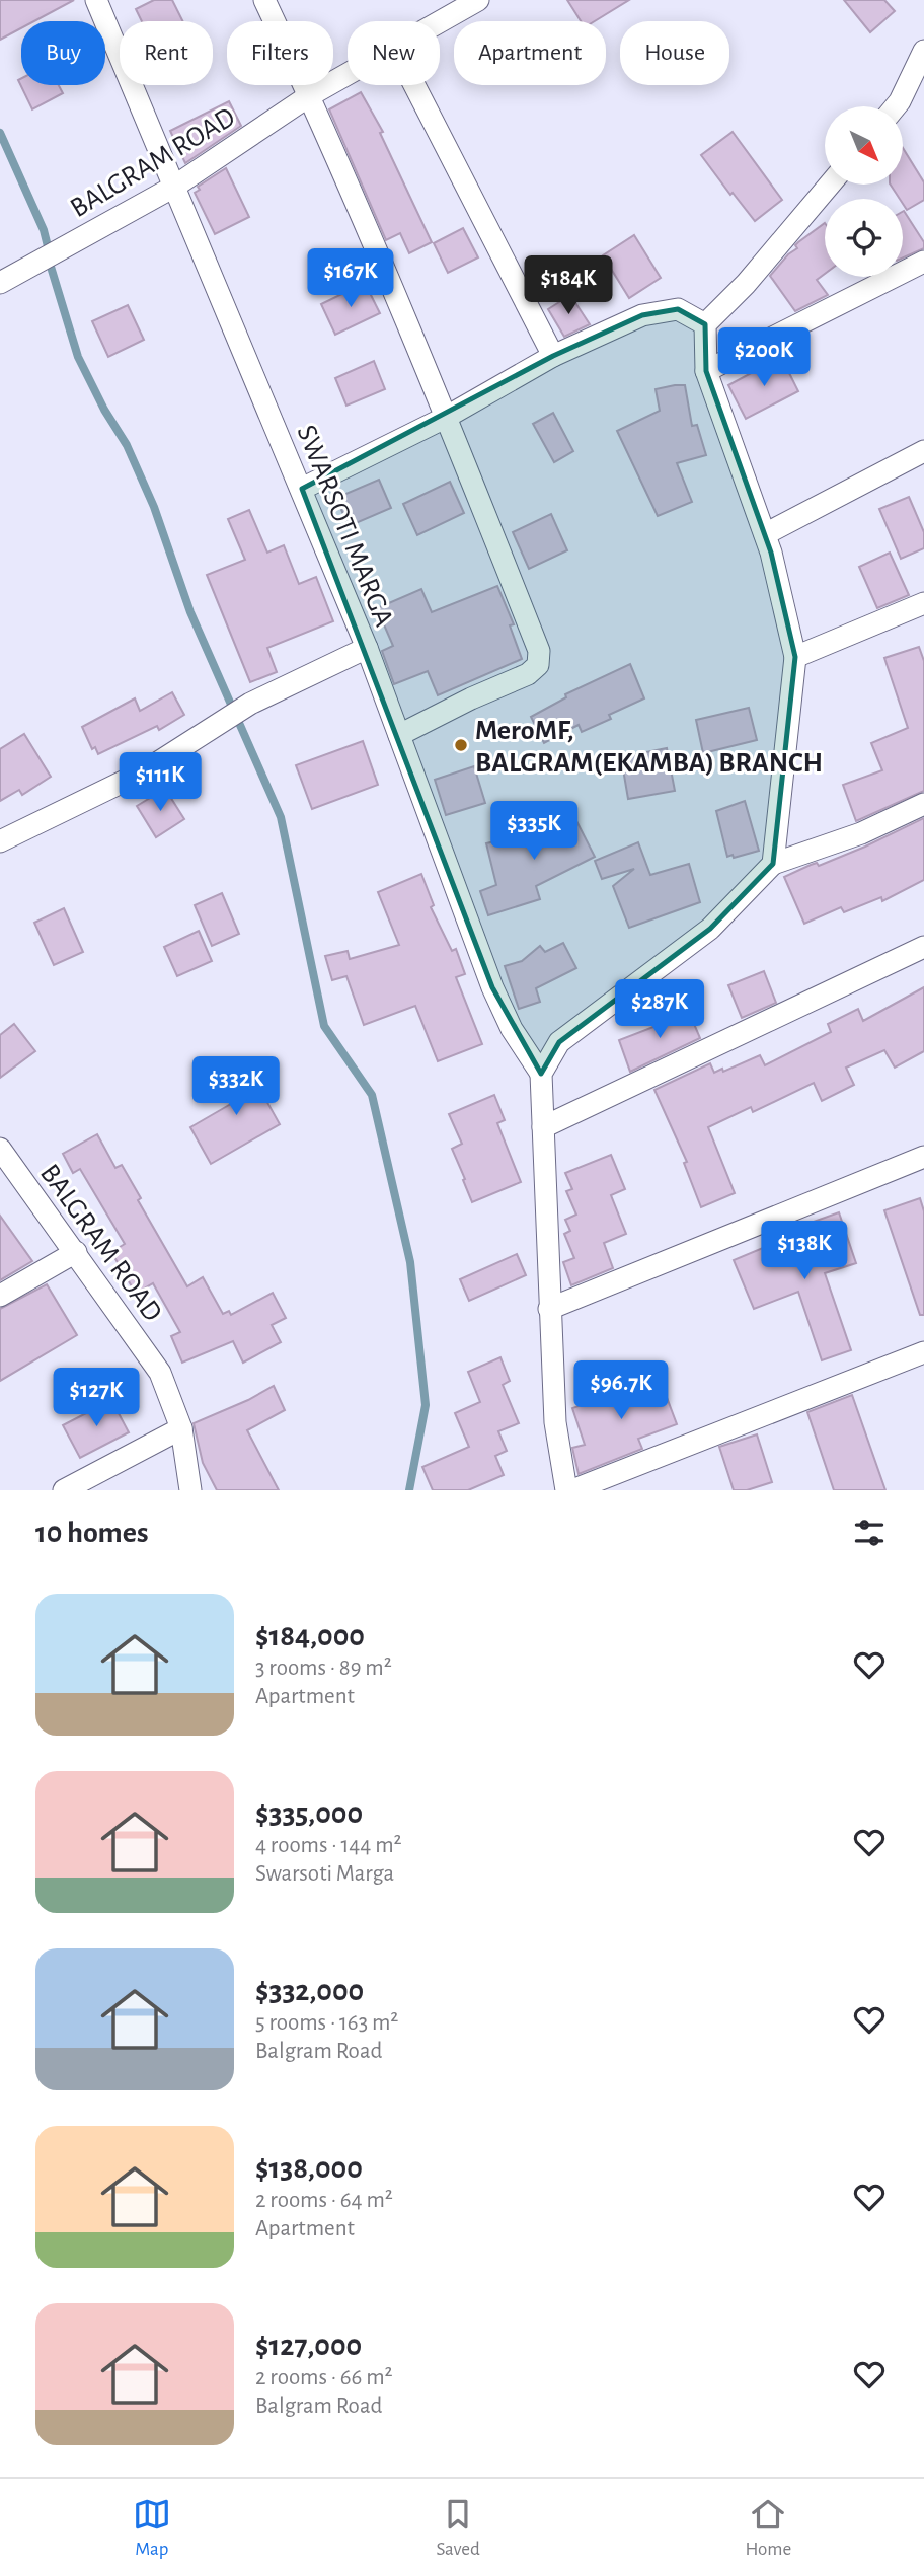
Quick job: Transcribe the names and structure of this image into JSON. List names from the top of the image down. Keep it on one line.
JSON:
{"streets":{"street":["BALGRAM ROAD","SWARSOTI MARGA"]},"crossings":[["BALGRAM ROAD","SWARSOTI MARGA"]],"places":["MeroMF, BALGRAM(EKAMBA) BRANCH"],"north":"bottom right","page":{"chip":["Buy","Rent","Filters","New","Apartment","House"],"price":["$167K","$184K","$200K","$111K","$335K","$287K","$332K","$138K","$96.7K","$127K"],"heading":"10 homes","list":[{"name":"$184,000","note":"3 rooms · 89 m² · Apartment"},{"name":"$335,000","note":"4 rooms · 144 m² · Swarsoti Marga"},{"name":"$332,000","note":"5 rooms · 163 m² · Balgram Road"},{"name":"$138,000","note":"2 rooms · 64 m² · Apartment"},{"name":"$127,000","note":"2 rooms · 66 m² · Balgram Road"}],"tabs":["Map","Saved","Home"]}}
